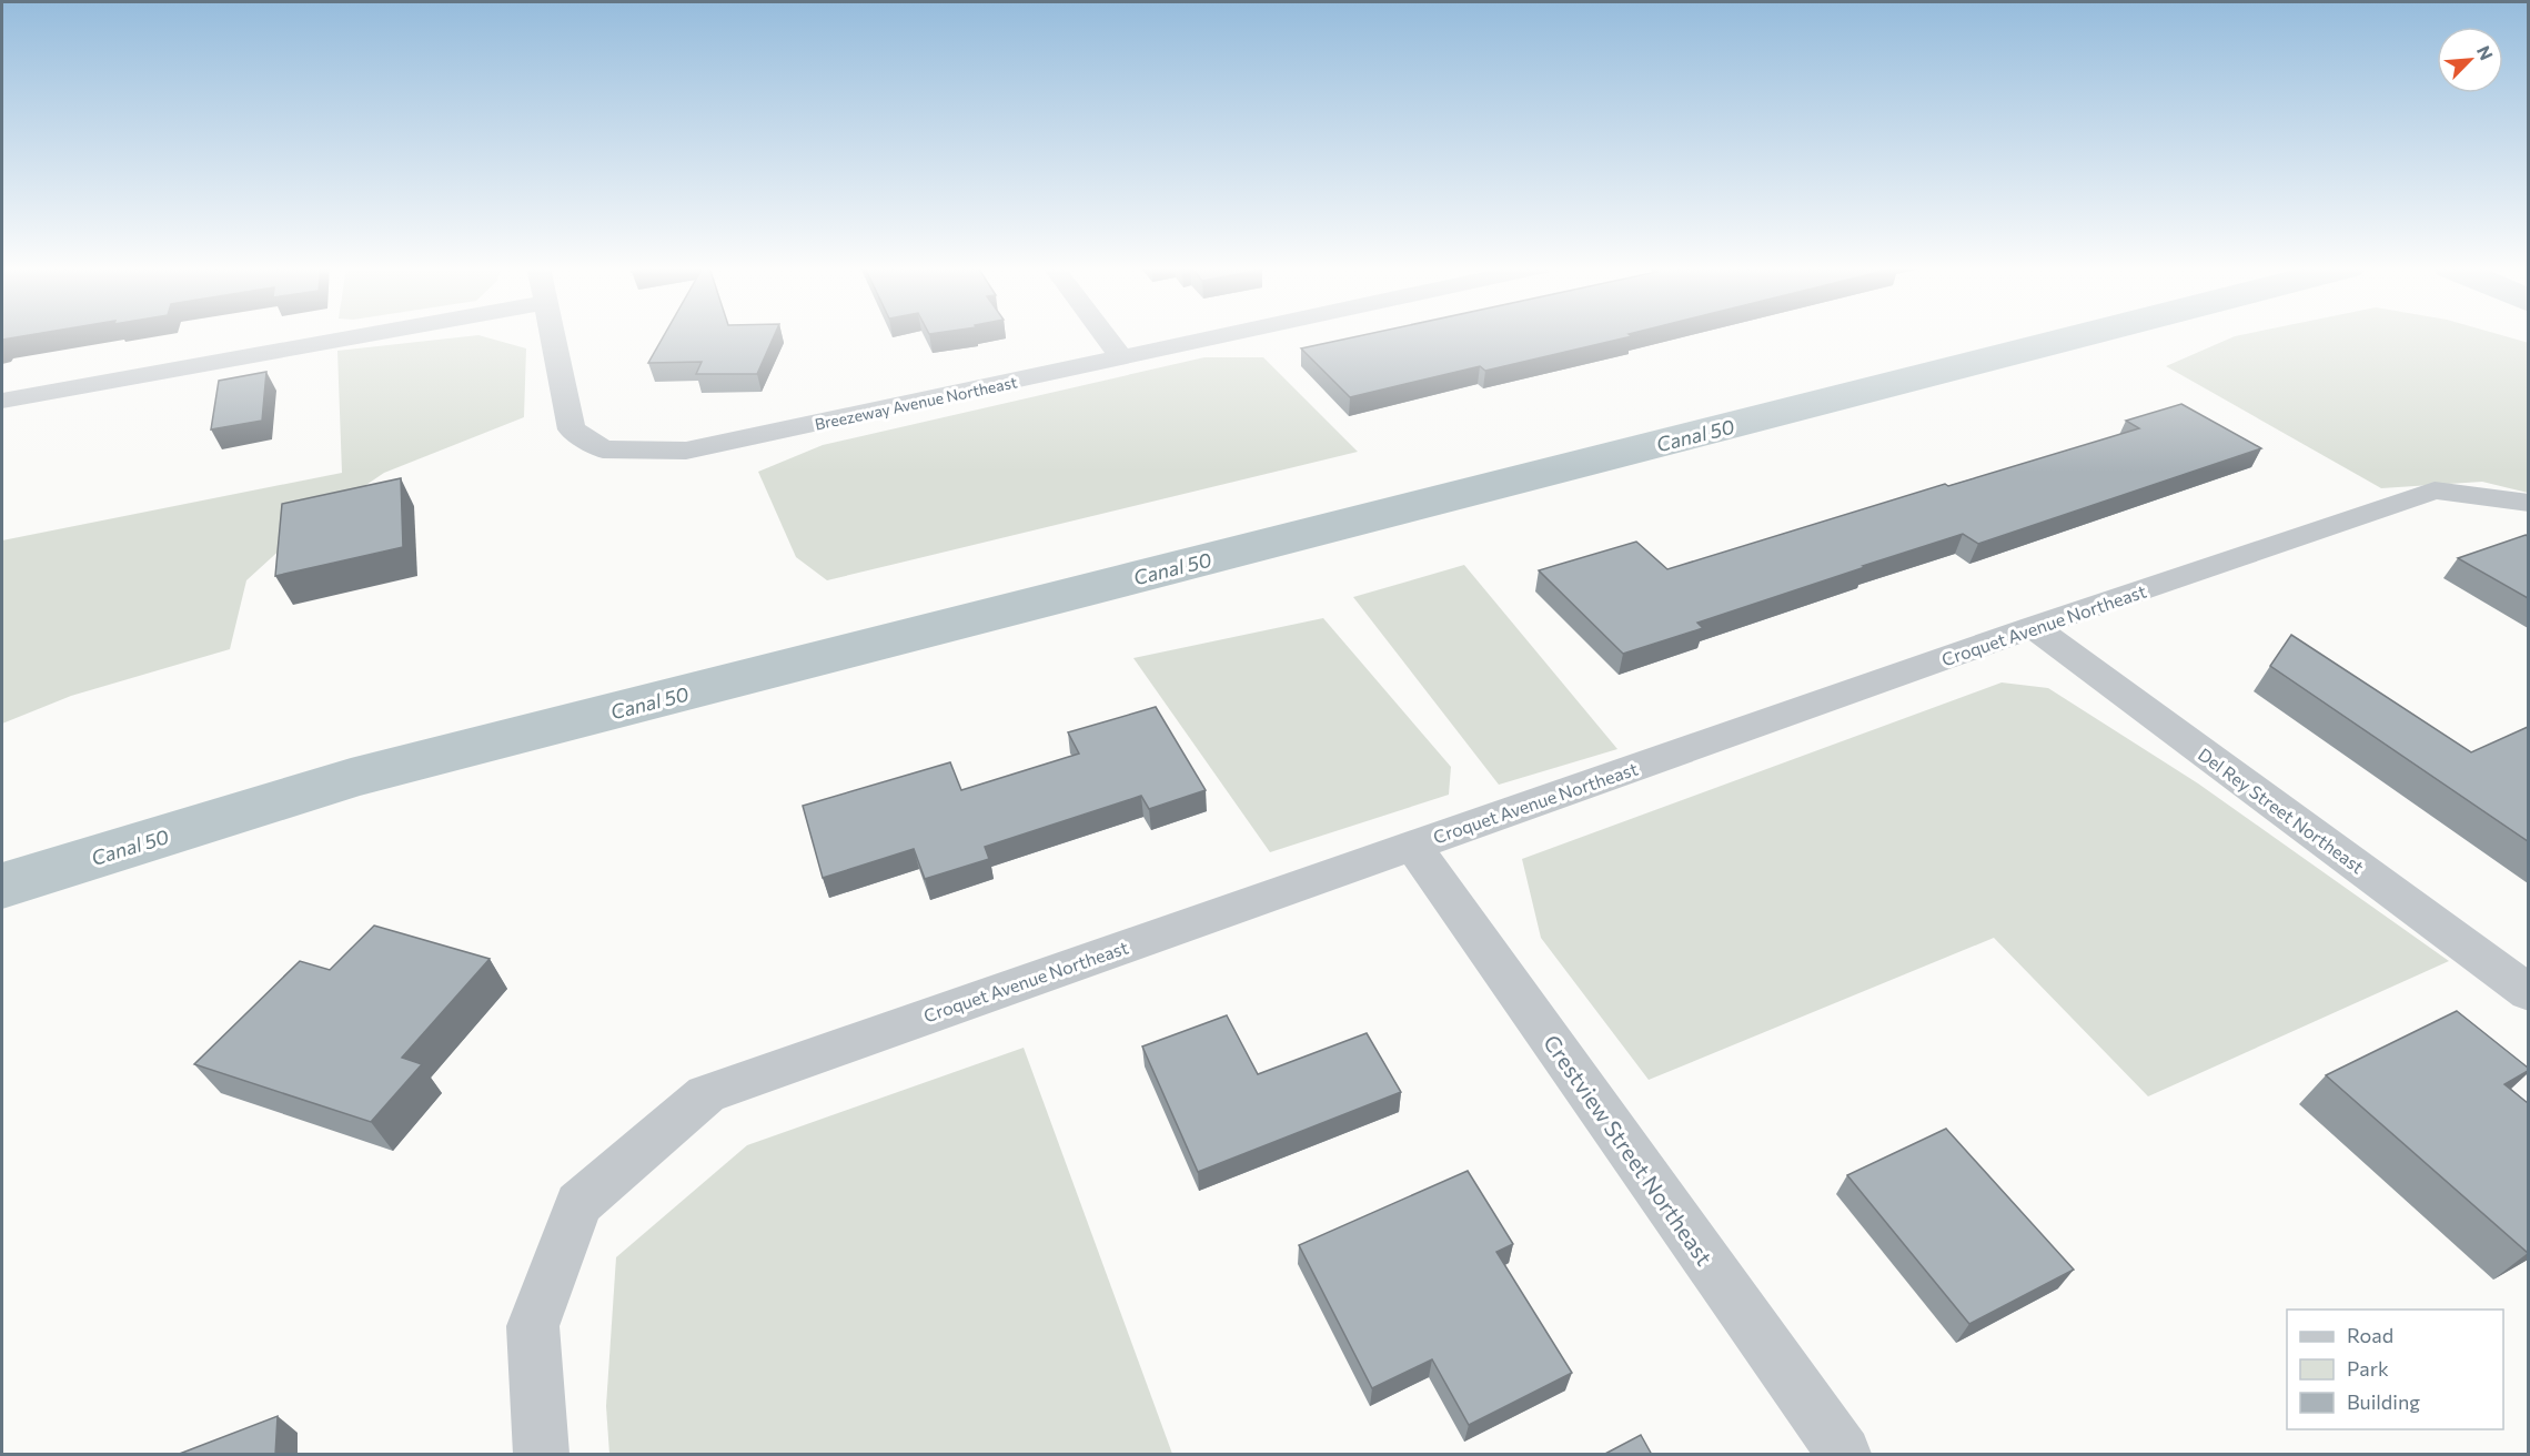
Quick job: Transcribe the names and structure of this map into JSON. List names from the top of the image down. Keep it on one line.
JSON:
{"streets":{"street":["Breezeway Avenue Northeast","Croquet Avenue Northeast","Del Rey Street Northeast","Crestview Street Northeast"]},"crossings":[["Croquet Avenue Northeast","Del Rey Street Northeast"],["Croquet Avenue Northeast","Crestview Street Northeast"]],"water":["Canal 50"],"legend":["Road","Park","Building"],"north":"top right"}
